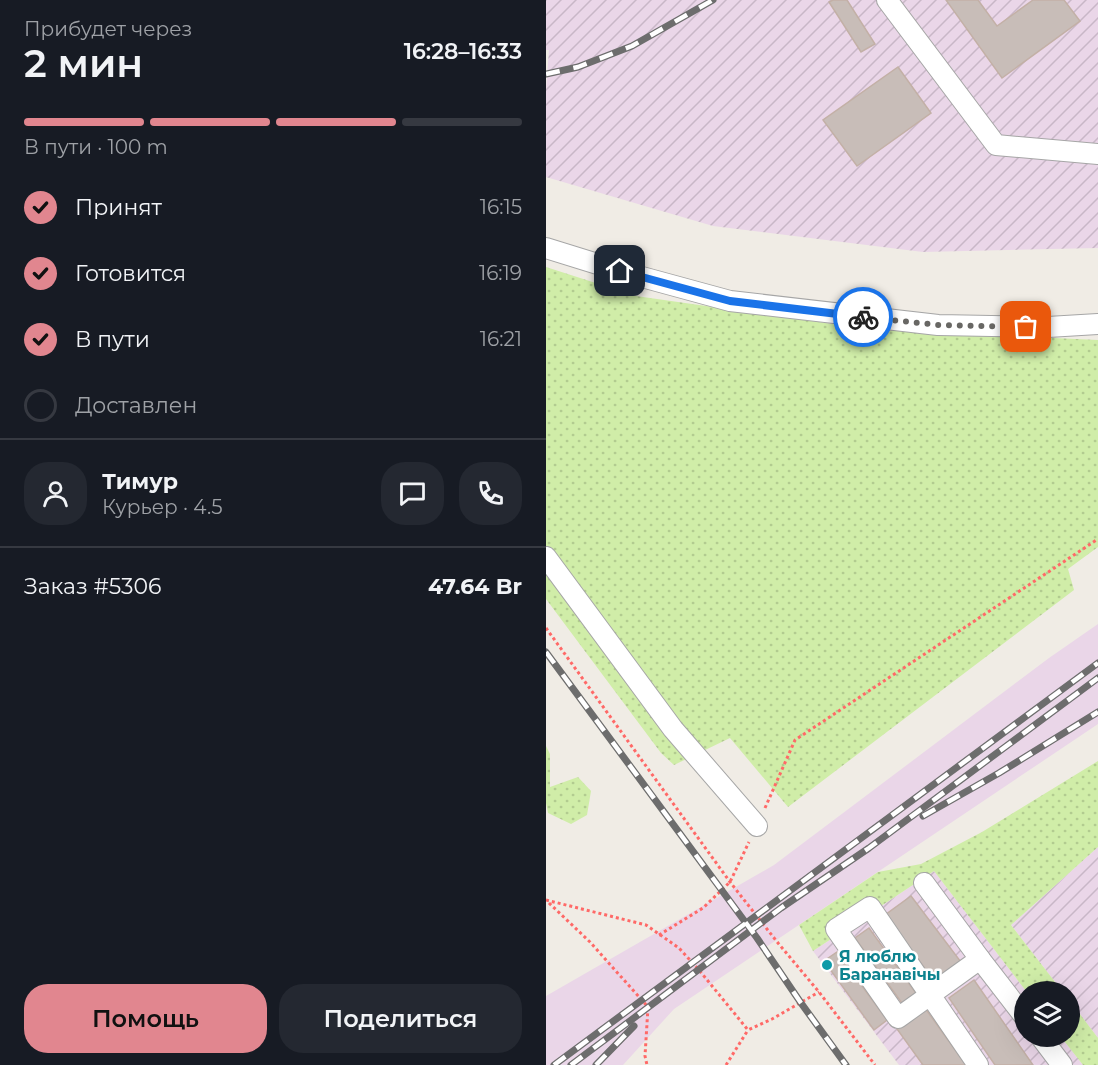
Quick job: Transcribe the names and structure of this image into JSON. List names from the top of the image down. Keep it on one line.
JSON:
{"places":["Я люблю Баранавічы"],"page":{"heading":["2 мин","Прибудет через","16:28–16:33"],"panel":["Тимур","Курьер · 4.5","Заказ #5306","47.64 Br"],"bar":"В пути · 100 m","list":[["Принят","16:15"],["Готовится","16:19"],["В пути","16:21"],"Доставлен"],"buttons":["Помощь","Поделиться"]}}
